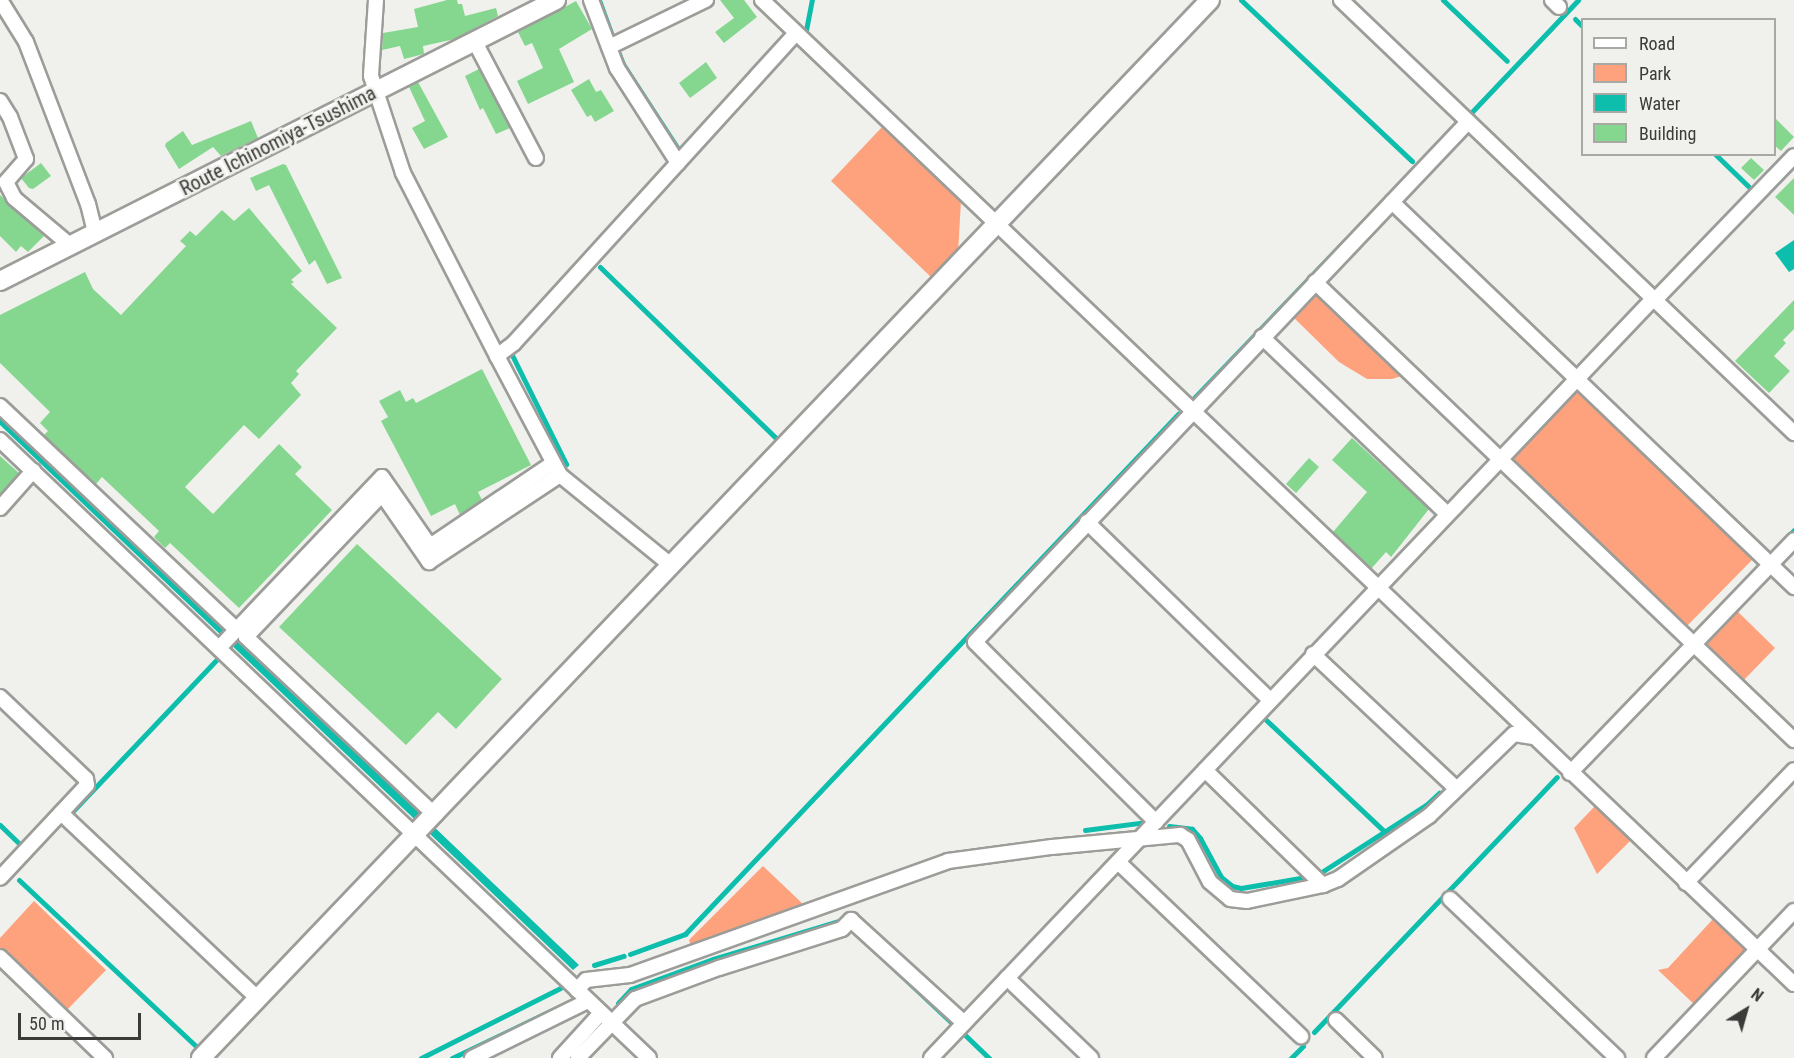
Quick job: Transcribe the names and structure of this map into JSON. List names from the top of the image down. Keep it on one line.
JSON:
{"streets":{"street":["Route Ichinomiya-Tsushima"]},"legend":["Road","Park","Water","Building"],"scale_bar":"50 m","north":"top right"}
